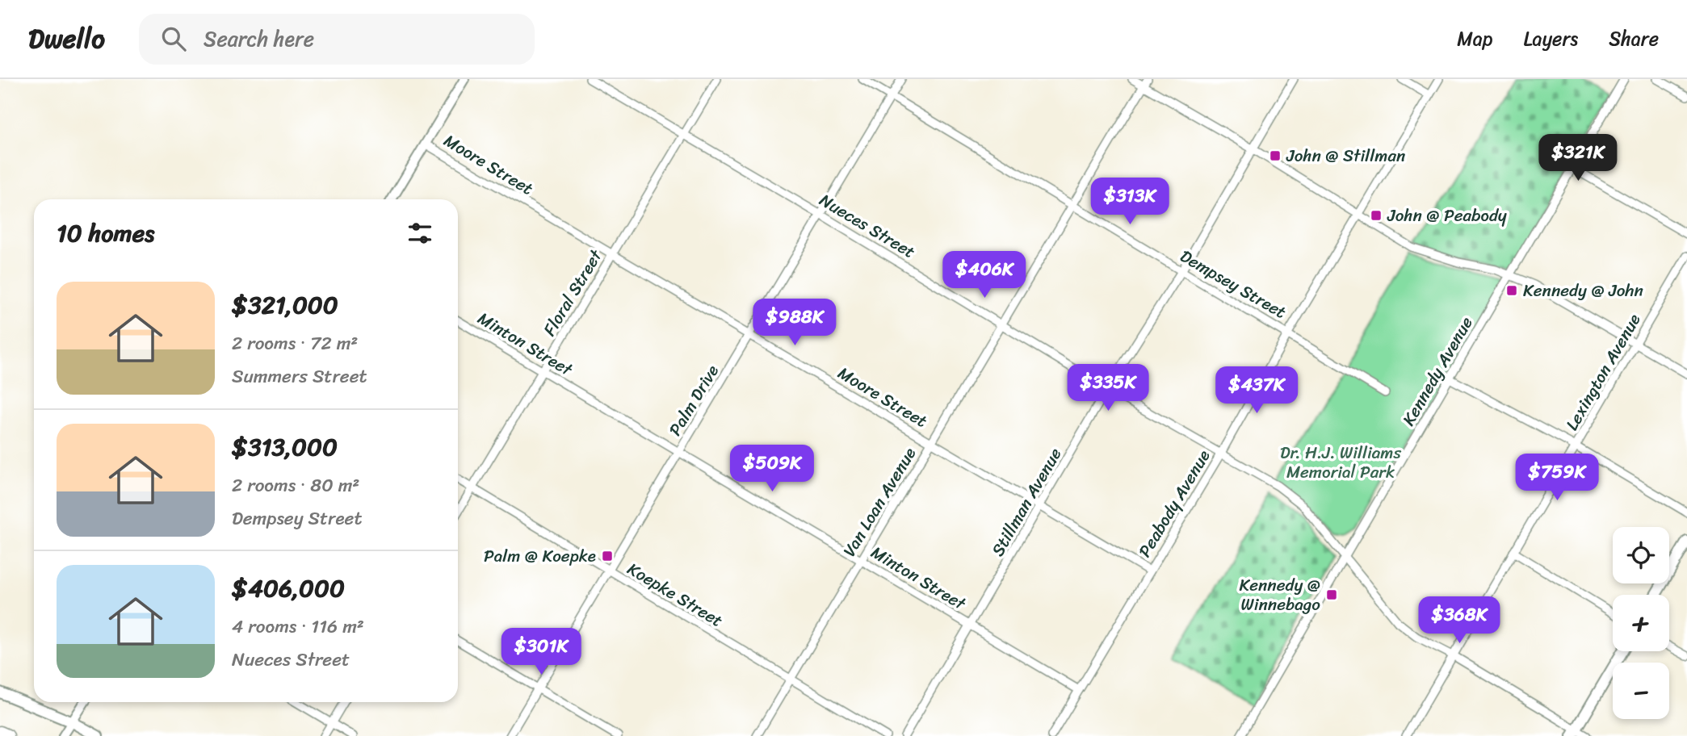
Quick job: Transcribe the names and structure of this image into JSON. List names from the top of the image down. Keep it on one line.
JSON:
{"streets":{"street":["Moore Street","Nueces Street","Dempsey Street","Floral Street","Minton Street","Kennedy Avenue","Lexington Avenue","Palm Drive","Van Loan Avenue","Stillman Avenue","Peabody Avenue","Koepke Street"]},"crossings":[["Moore Street","Floral Street"],["Moore Street","Palm Drive"],["Moore Street","Van Loan Avenue"],["Moore Street","Stillman Avenue"],["Moore Street","Peabody Avenue"],["Nueces Street","Floral Street"],["Nueces Street","Kennedy Avenue"],["Nueces Street","Lexington Avenue"],["Nueces Street","Palm Drive"],["Nueces Street","Van Loan Avenue"],["Nueces Street","Stillman Avenue"],["Nueces Street","Peabody Avenue"],["Dempsey Street","Palm Drive"],["Dempsey Street","Van Loan Avenue"],["Dempsey Street","Stillman Avenue"],["Dempsey Street","Peabody Avenue"],["Floral Street","Minton Street"],["Floral Street","Koepke Street"],["Minton Street","Palm Drive"],["Minton Street","Van Loan Avenue"],["Minton Street","Stillman Avenue"],["Minton Street","Peabody Avenue"],["Palm Drive","Koepke Street"],["Van Loan Avenue","Koepke Street"]],"parks":["Dr. H.J. Williams Memorial Park"],"places":{"transit":["John @ Stillman","John @ Peabody","Kennedy @ John","Palm @ Koepke","Kennedy @ Winnebago"]},"page":{"header":"Dwello","search":"Search here","nav":["Map","Layers","Share"],"price":["$321K","$313K","$406K","$988K","$335K","$437K","$509K","$759K","$368K","$301K"],"heading":"10 homes","list":[{"name":"$321,000","note":"2 rooms · 72 m² · Summers Street"},{"name":"$313,000","note":"2 rooms · 80 m² · Dempsey Street"},{"name":"$406,000","note":"4 rooms · 116 m² · Nueces Street"}],"map_buttons":["+","−"]}}
